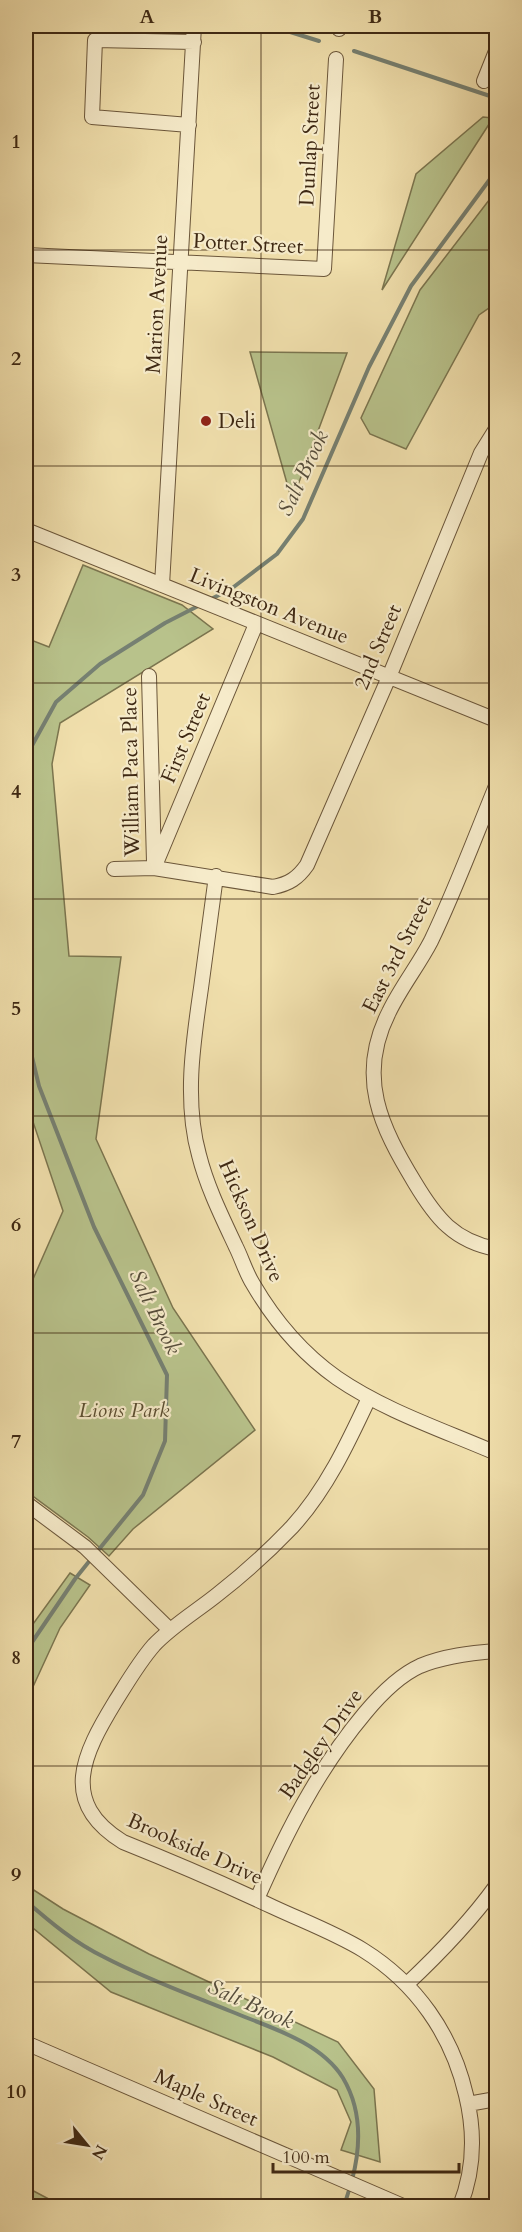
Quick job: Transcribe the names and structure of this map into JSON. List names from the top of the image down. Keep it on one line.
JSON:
{"streets":{"street":["Dunlap Street","Potter Street","Marion Avenue","Livingston Avenue","2nd Street","First Street","William Paca Place","East 3rd Street","Hickson Drive","Badgley Drive","Brookside Drive","Maple Street"]},"crossings":[["Dunlap Street","Potter Street"],["Potter Street","Marion Avenue"],["Marion Avenue","Livingston Avenue"],["Livingston Avenue","2nd Street"],["Livingston Avenue","First Street"],["2nd Street","Hickson Drive"],["First Street","William Paca Place"],["Hickson Drive","Brookside Drive"],["Badgley Drive","Brookside Drive"]],"water":["Salt Brook"],"parks":["Lions Park"],"places":["Deli"],"scale_bar":"100 m","north":"bottom right","grid":{"columns":["A","B"],"rows":["1","2","3","4","5","6","7","8","9","10"]}}
